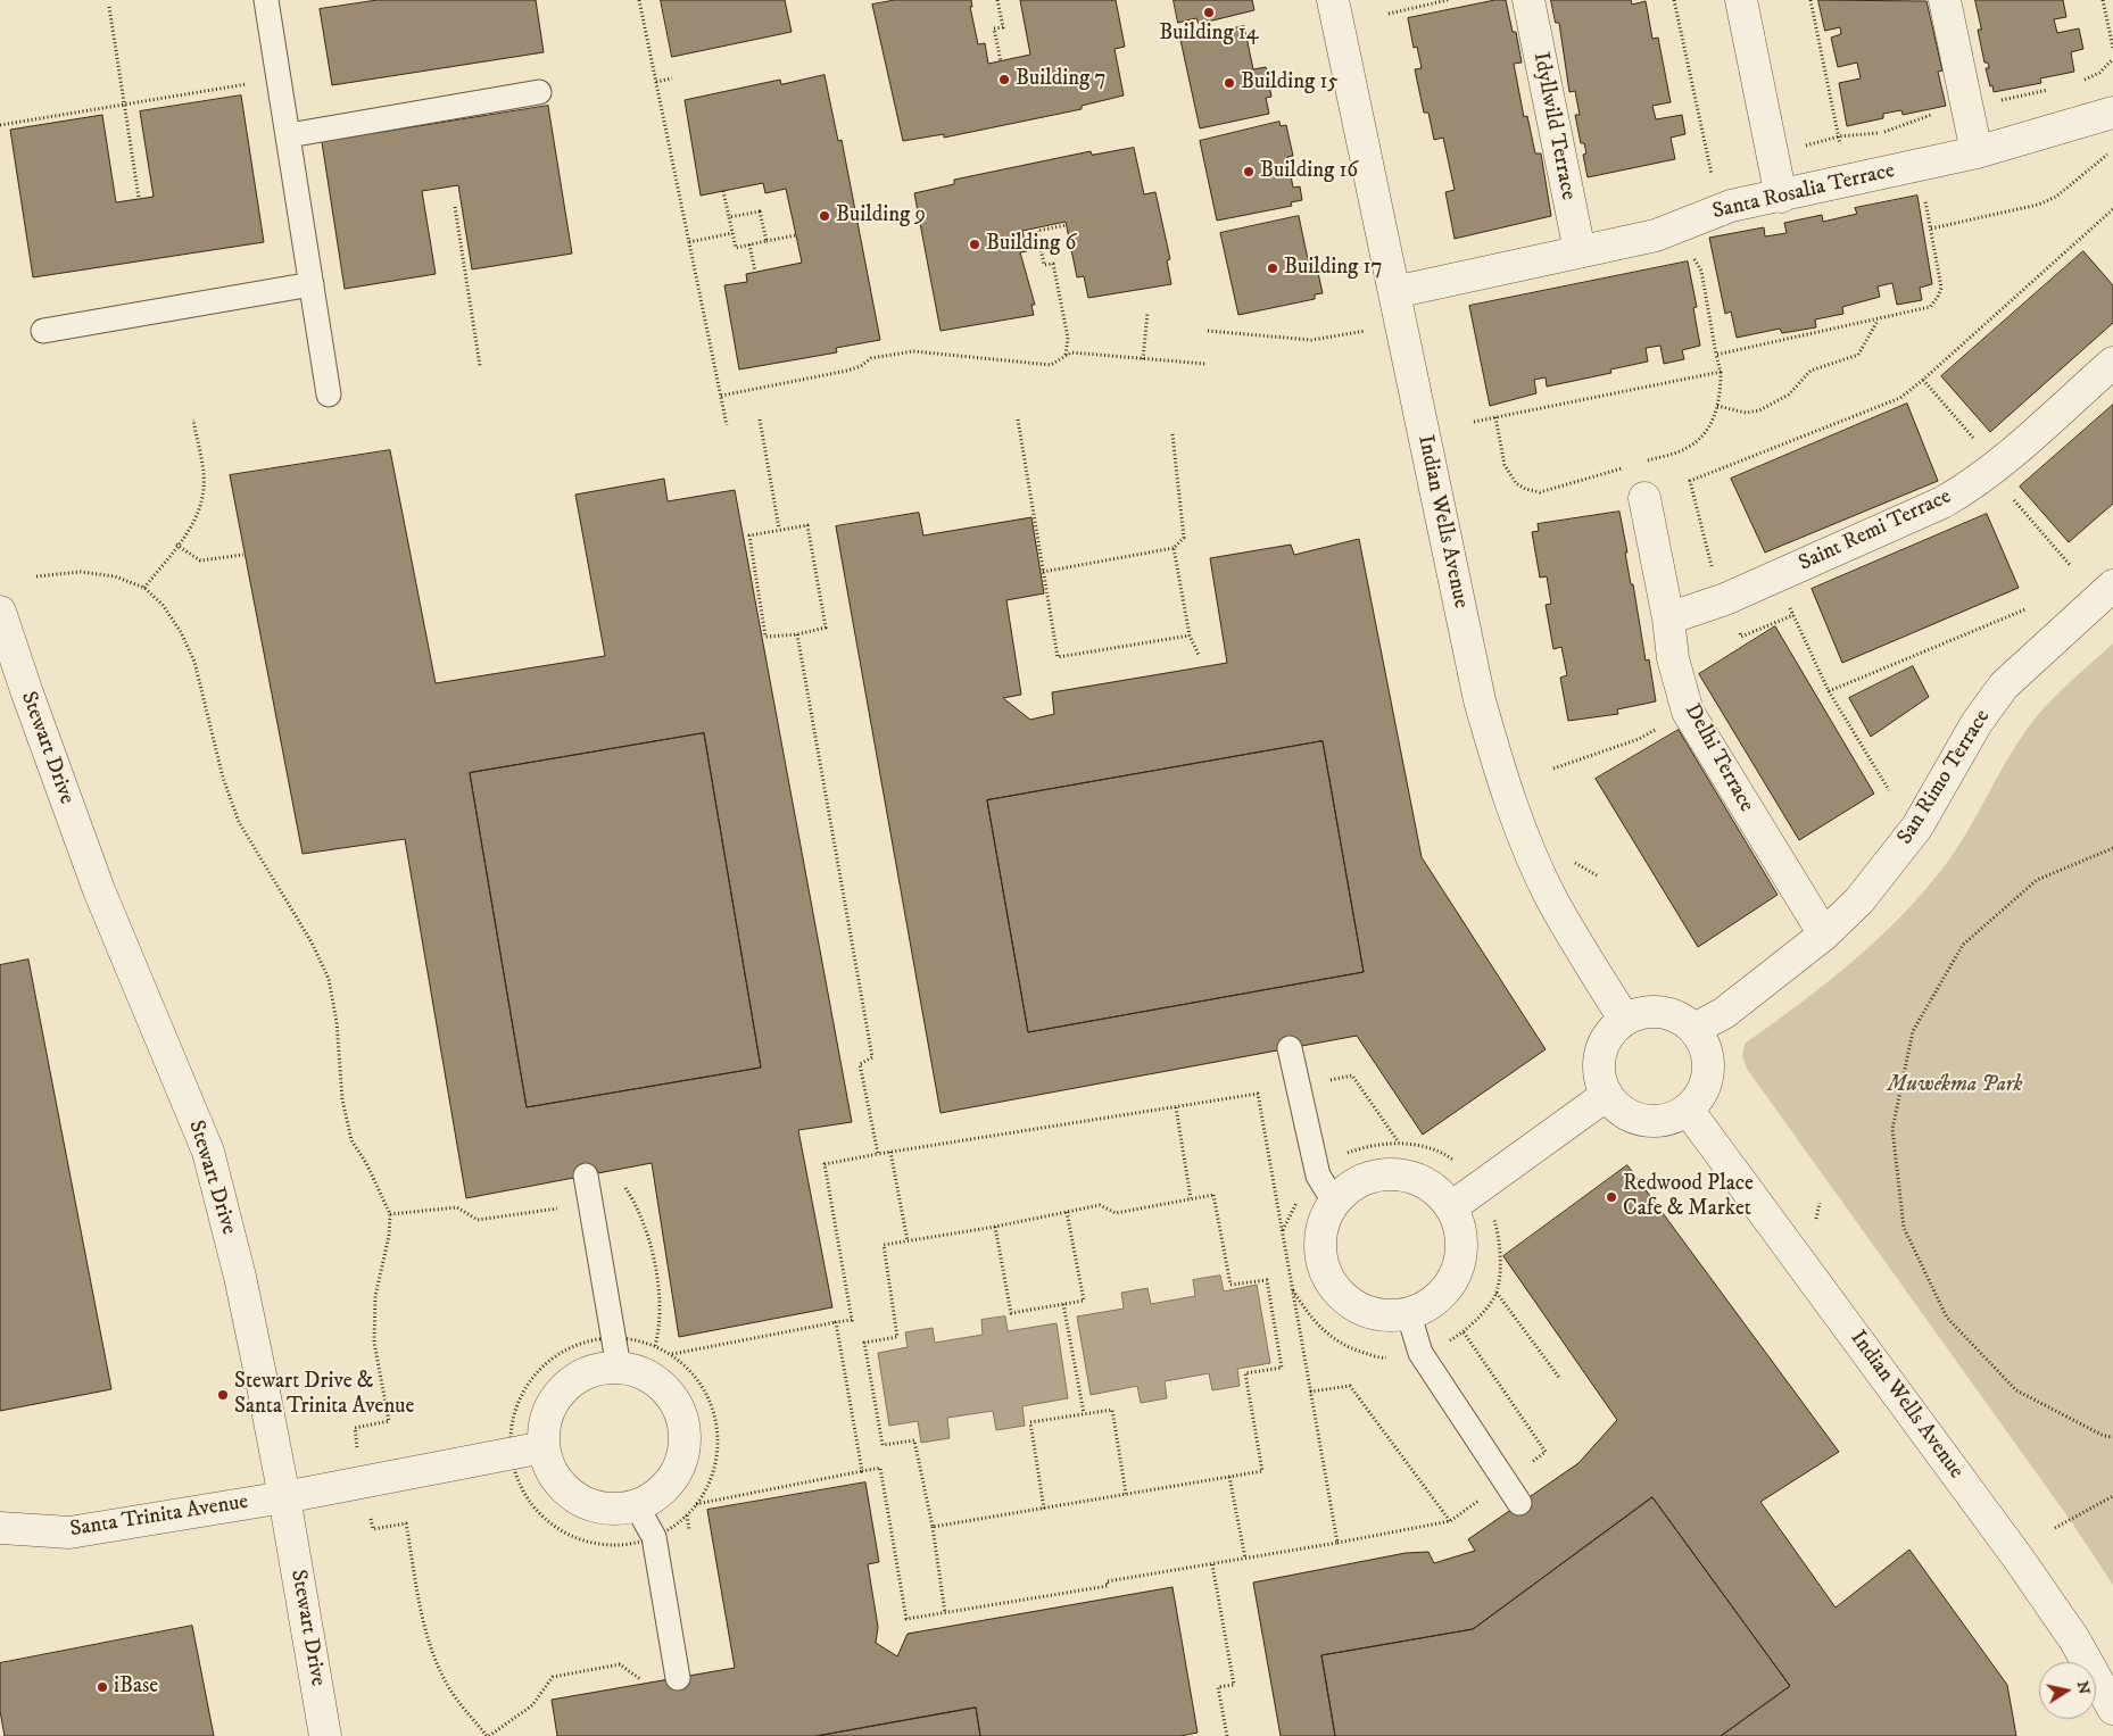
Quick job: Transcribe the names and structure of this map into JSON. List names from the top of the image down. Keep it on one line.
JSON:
{"streets":{"street":["Idyllwild Terrace","Santa Rosalia Terrace","Indian Wells Avenue","Saint Remi Terrace","Stewart Drive","Delhi Terrace","San Rimo Terrace","Santa Trinita Avenue"]},"crossings":[["Idyllwild Terrace","Santa Rosalia Terrace"],["Santa Rosalia Terrace","Indian Wells Avenue"],["Indian Wells Avenue","San Rimo Terrace"],["Saint Remi Terrace","Delhi Terrace"],["Stewart Drive","Santa Trinita Avenue"],["Delhi Terrace","San Rimo Terrace"]],"parks":["Muwékma Park"],"places":["Building 14","Building 7","Building 15","Building 16","Building 9","Building 6","Building 17","Redwood Place Cafe & Market","Stewart Drive & Santa Trinita Avenue","iBase"],"north":"right"}
